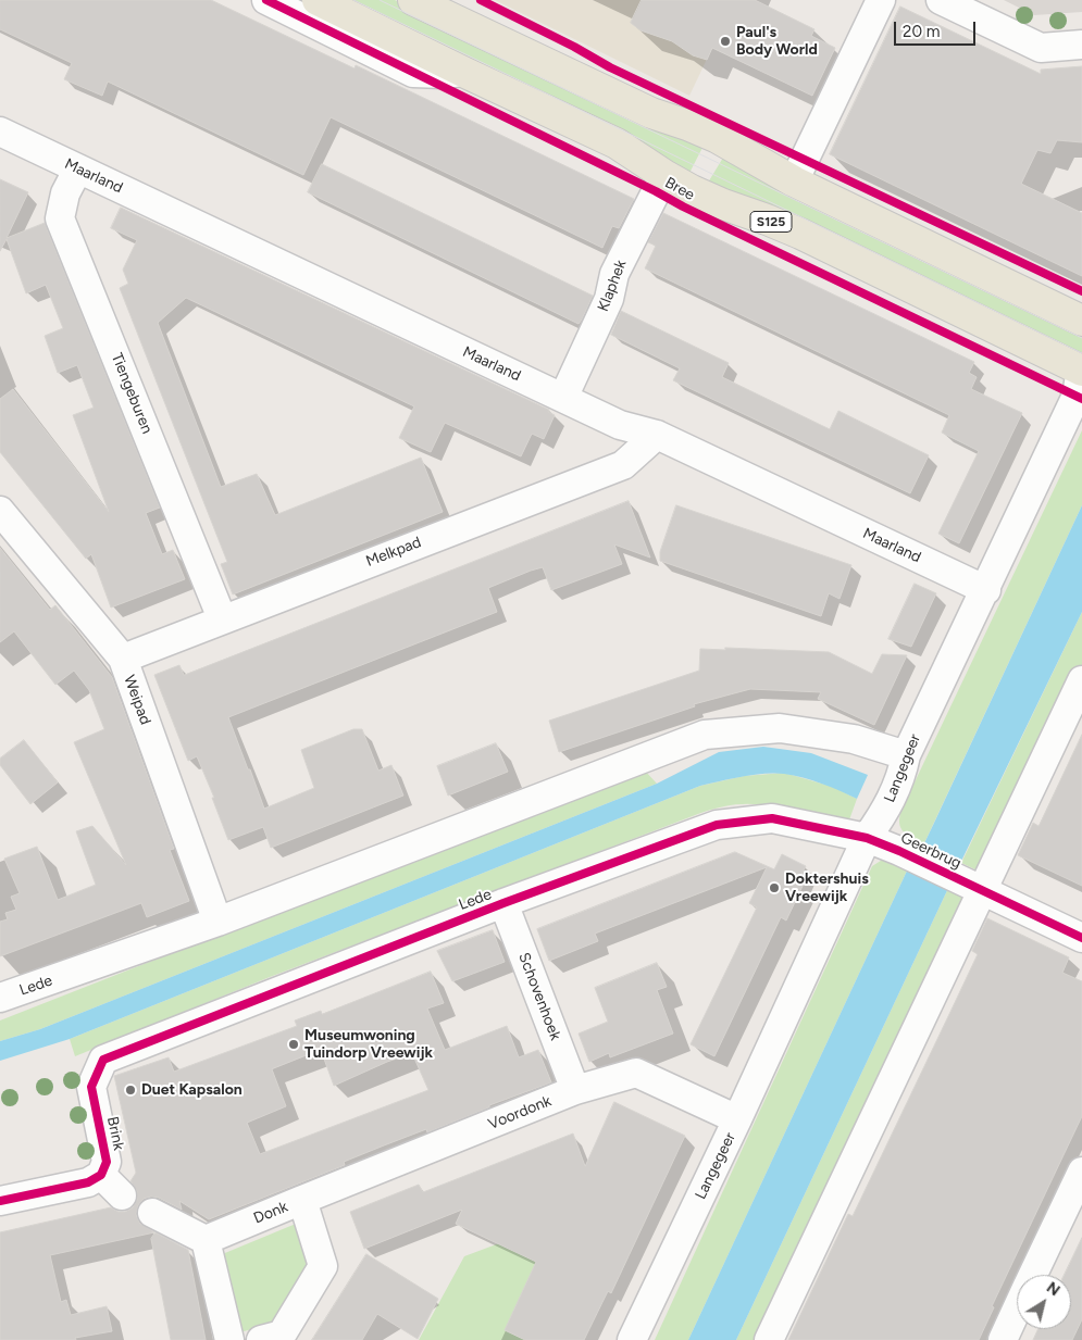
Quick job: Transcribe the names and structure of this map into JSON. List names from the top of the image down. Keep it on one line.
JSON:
{"streets":{"main road":["Bree","S125"],"street":["Maarland","Klaphek","Tiengeburen","Melkpad","Weipad","Langegeer","Geerbrug","Lede","Schovenhoek","Voordonk","Brink","Donk"]},"crossings":[["Maarland","Klaphek"],["Maarland","Tiengeburen"],["Maarland","Melkpad"],["Maarland","Langegeer"],["Bree","Klaphek"],["Bree","Langegeer"],["Tiengeburen","Melkpad"],["Melkpad","Weipad"],["Weipad","Lede"],["Langegeer","Geerbrug"],["Langegeer","Lede"],["Langegeer","Voordonk"],["Geerbrug","Lede"],["Lede","Schovenhoek"],["Lede","Brink"],["Schovenhoek","Voordonk"],["Voordonk","Donk"]],"places":["Paul's Body World","Doktershuis Vreewijk","Museumwoning Tuindorp Vreewijk","Duet Kapsalon"],"scale_bar":"20 m","north":"top right"}
